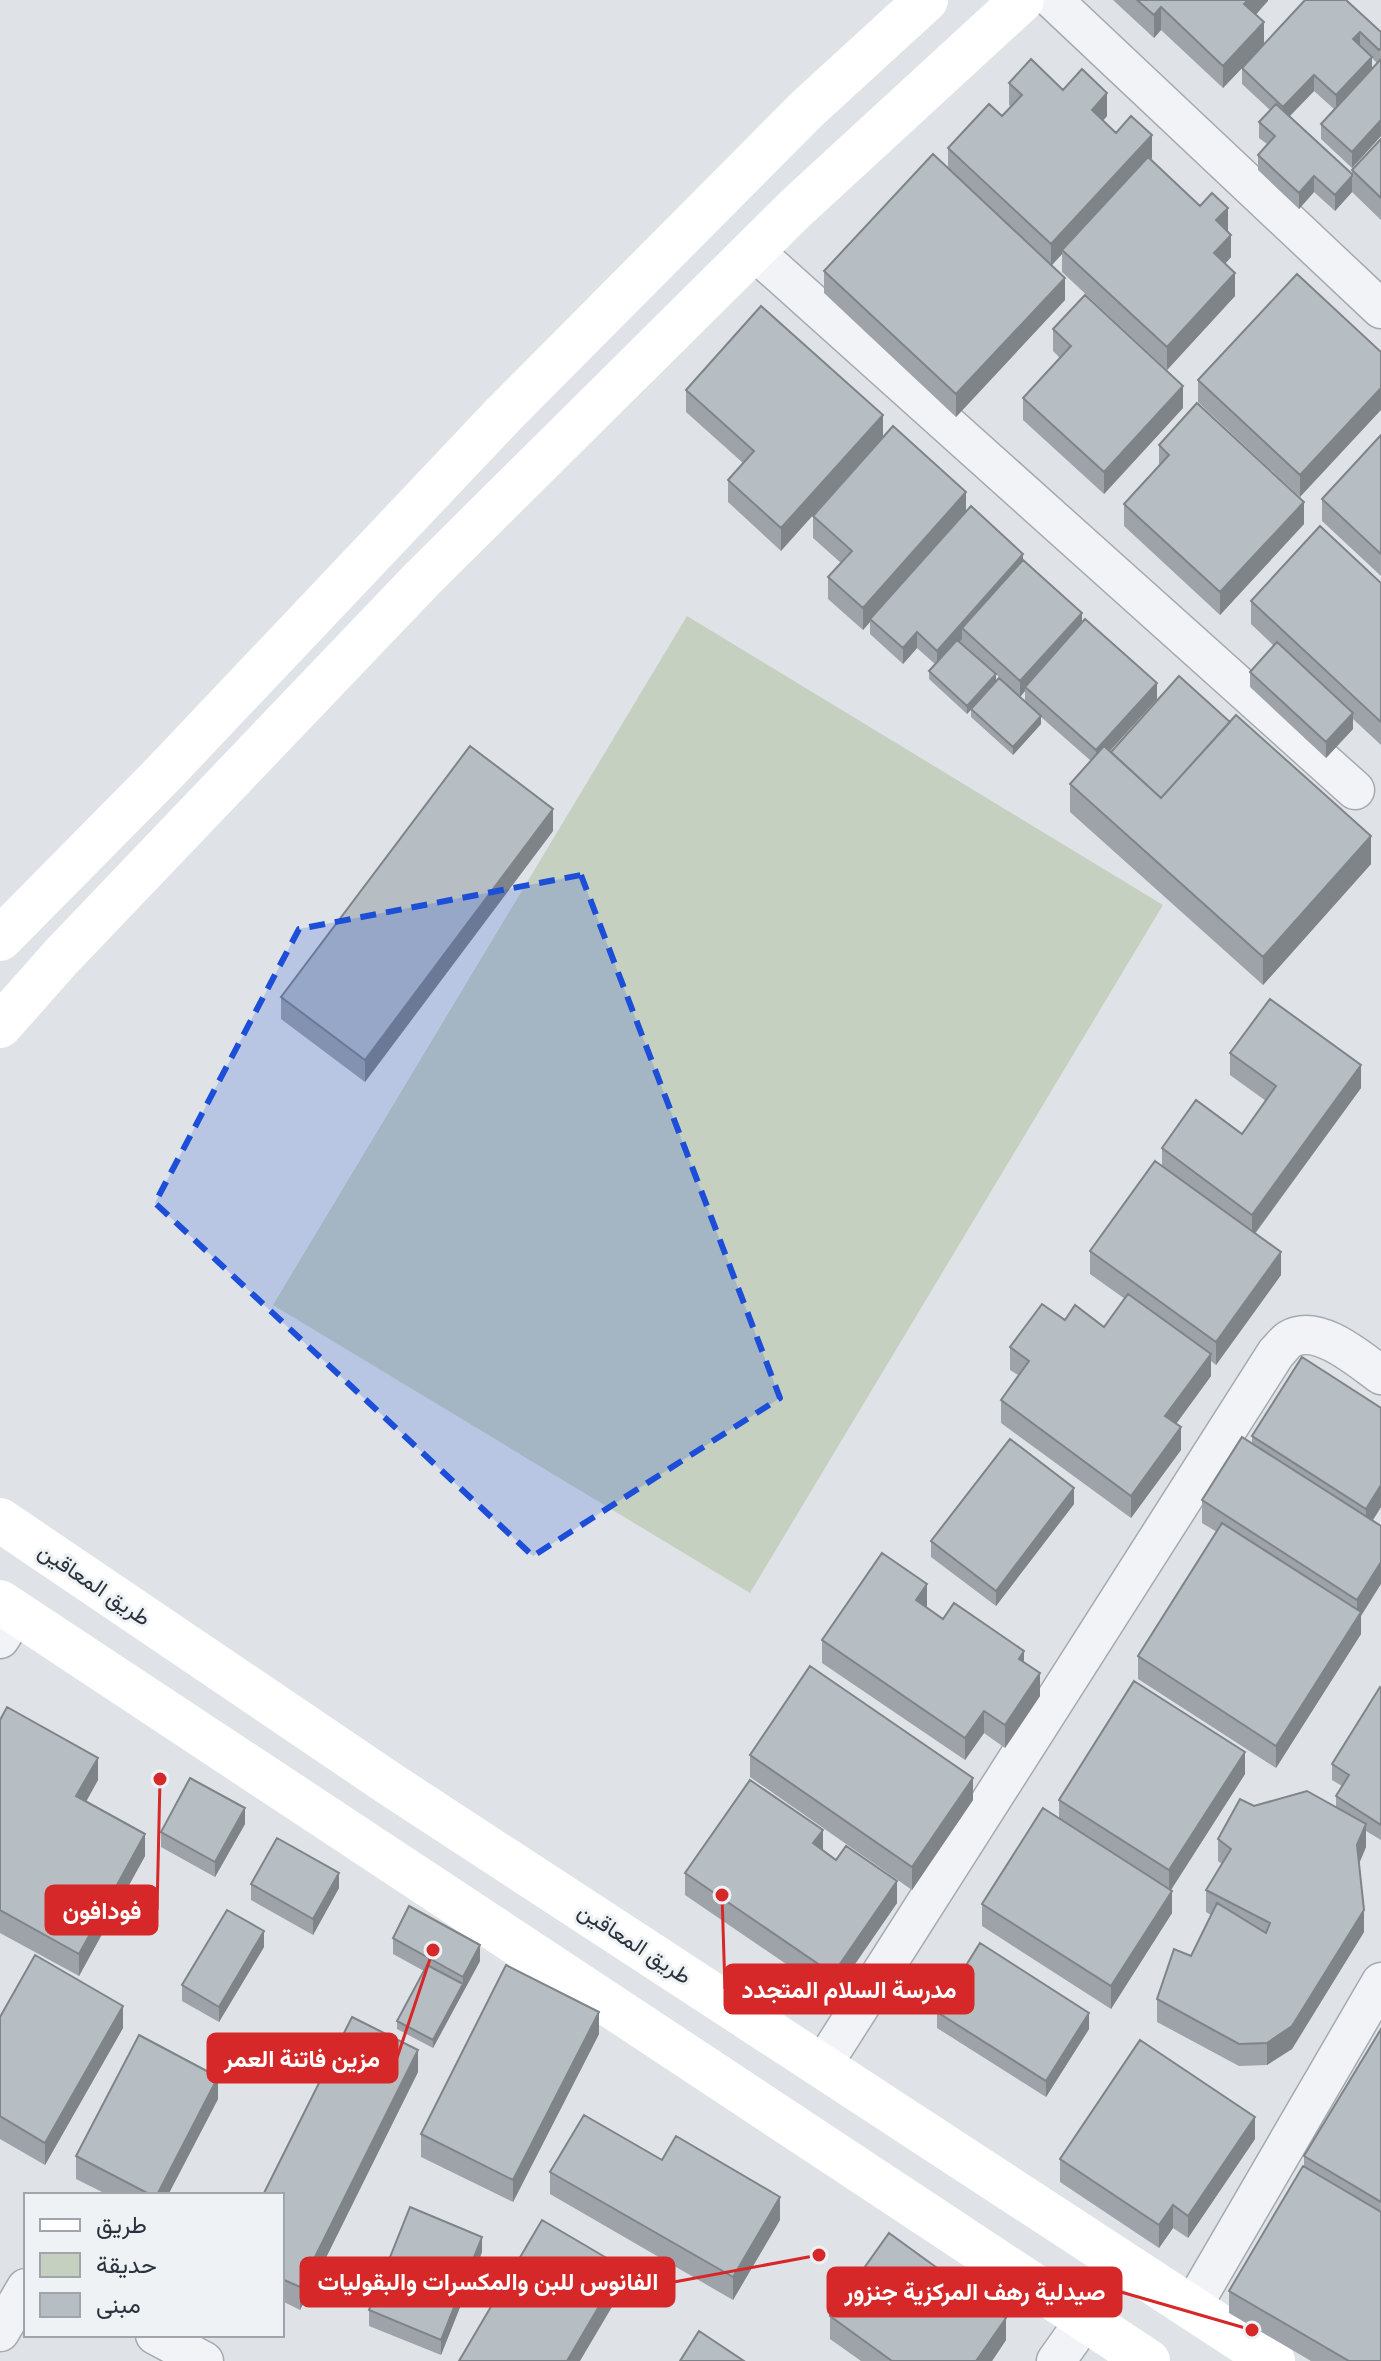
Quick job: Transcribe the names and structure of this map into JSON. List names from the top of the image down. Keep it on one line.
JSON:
{"streets":{"street":["طريق المعاقين"]},"places":["فودافون","مدرسة السلام المتجدد","مزين فاتنة العمر","الفانوس للبن والمكسرات والبقوليات","صيدلية رهف المركزية جنزور"],"legend":["طريق","حديقة","مبنى"]}
